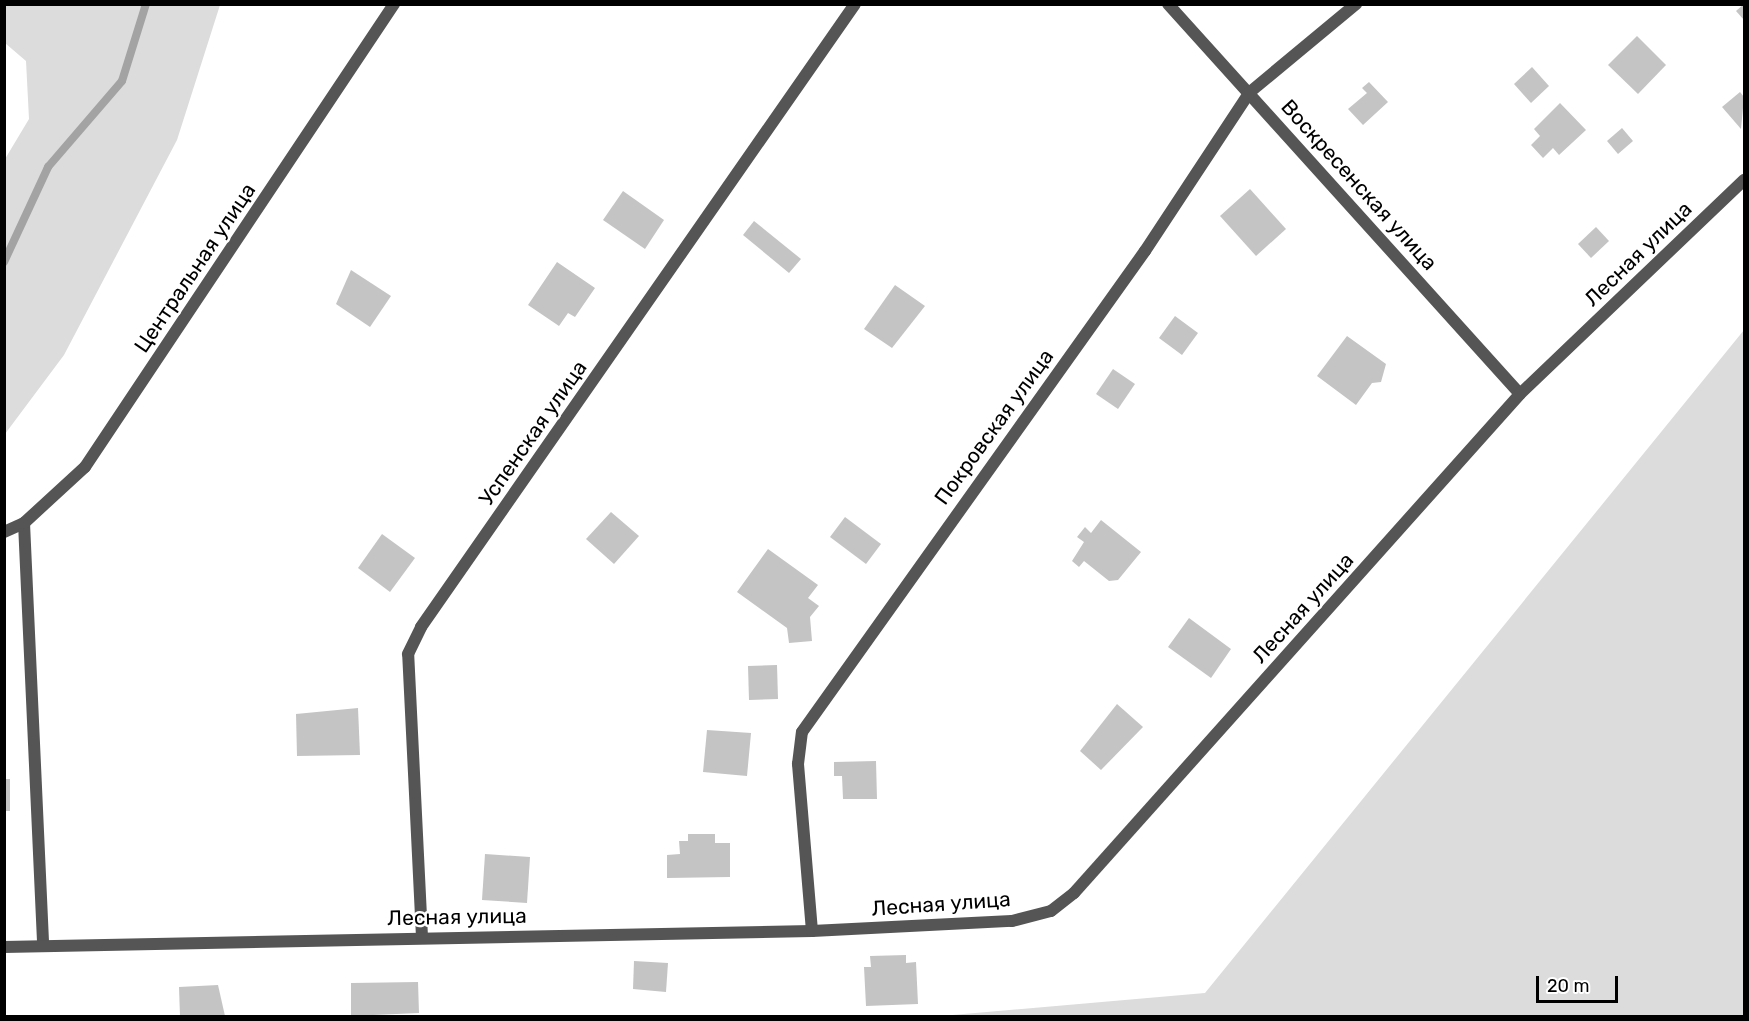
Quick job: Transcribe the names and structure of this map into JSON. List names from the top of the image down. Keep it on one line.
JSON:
{"streets":{"street":["Воскресенская улица","Лесная улица","Центральная улица","Покровская улица","Успенская улица"]},"crossings":[["Воскресенская улица","Лесная улица"],["Воскресенская улица","Покровская улица"],["Лесная улица","Покровская улица"],["Лесная улица","Успенская улица"]],"scale_bar":"20 m"}
